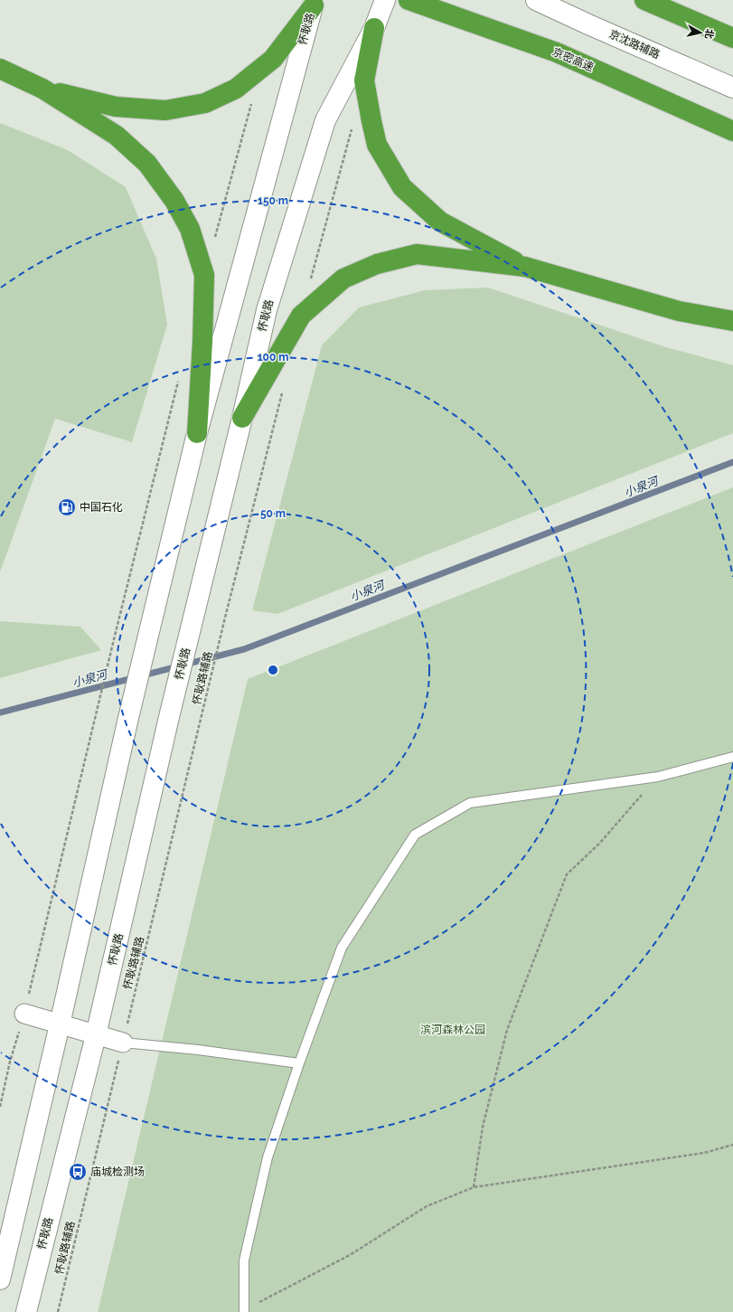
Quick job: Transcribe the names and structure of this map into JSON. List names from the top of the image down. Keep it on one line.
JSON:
{"streets":{"highway":["京密高速"],"main road":["怀耿路","京沈路辅路"],"path":["怀耿路辅路"]},"water":["小泉河"],"parks":["滨河森林公园"],"places":{"fuel station":["中国石化"],"bus stop":["庙城检测场"]},"north":"right","rings":["150 m","100 m","50 m"]}
